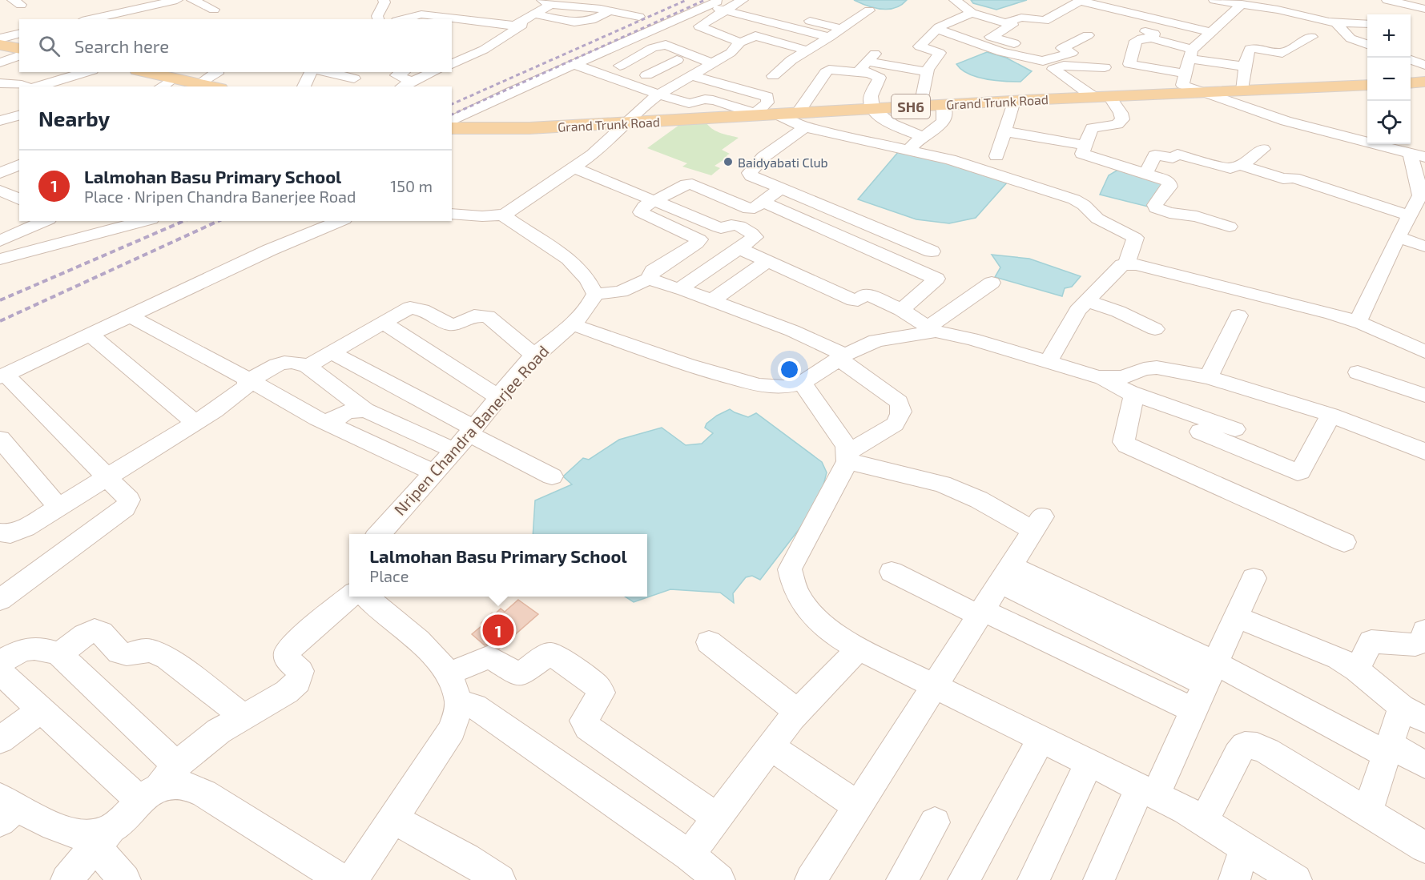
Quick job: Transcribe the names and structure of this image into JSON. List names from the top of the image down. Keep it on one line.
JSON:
{"streets":{"main road":["Grand Trunk Road","SH6"],"street":["Nripen Chandra Banerjee Road"]},"places":["Baidyabati Club"],"page":{"map_buttons":["+","−"],"search":"Search here","heading":"Nearby","list":[{"mark":"1","name":"Lalmohan Basu Primary School","note":"Place · Nripen Chandra Banerjee Road","value":"150 m"}],"popup":["Lalmohan Basu Primary School","Place"],"pins":"1"}}
